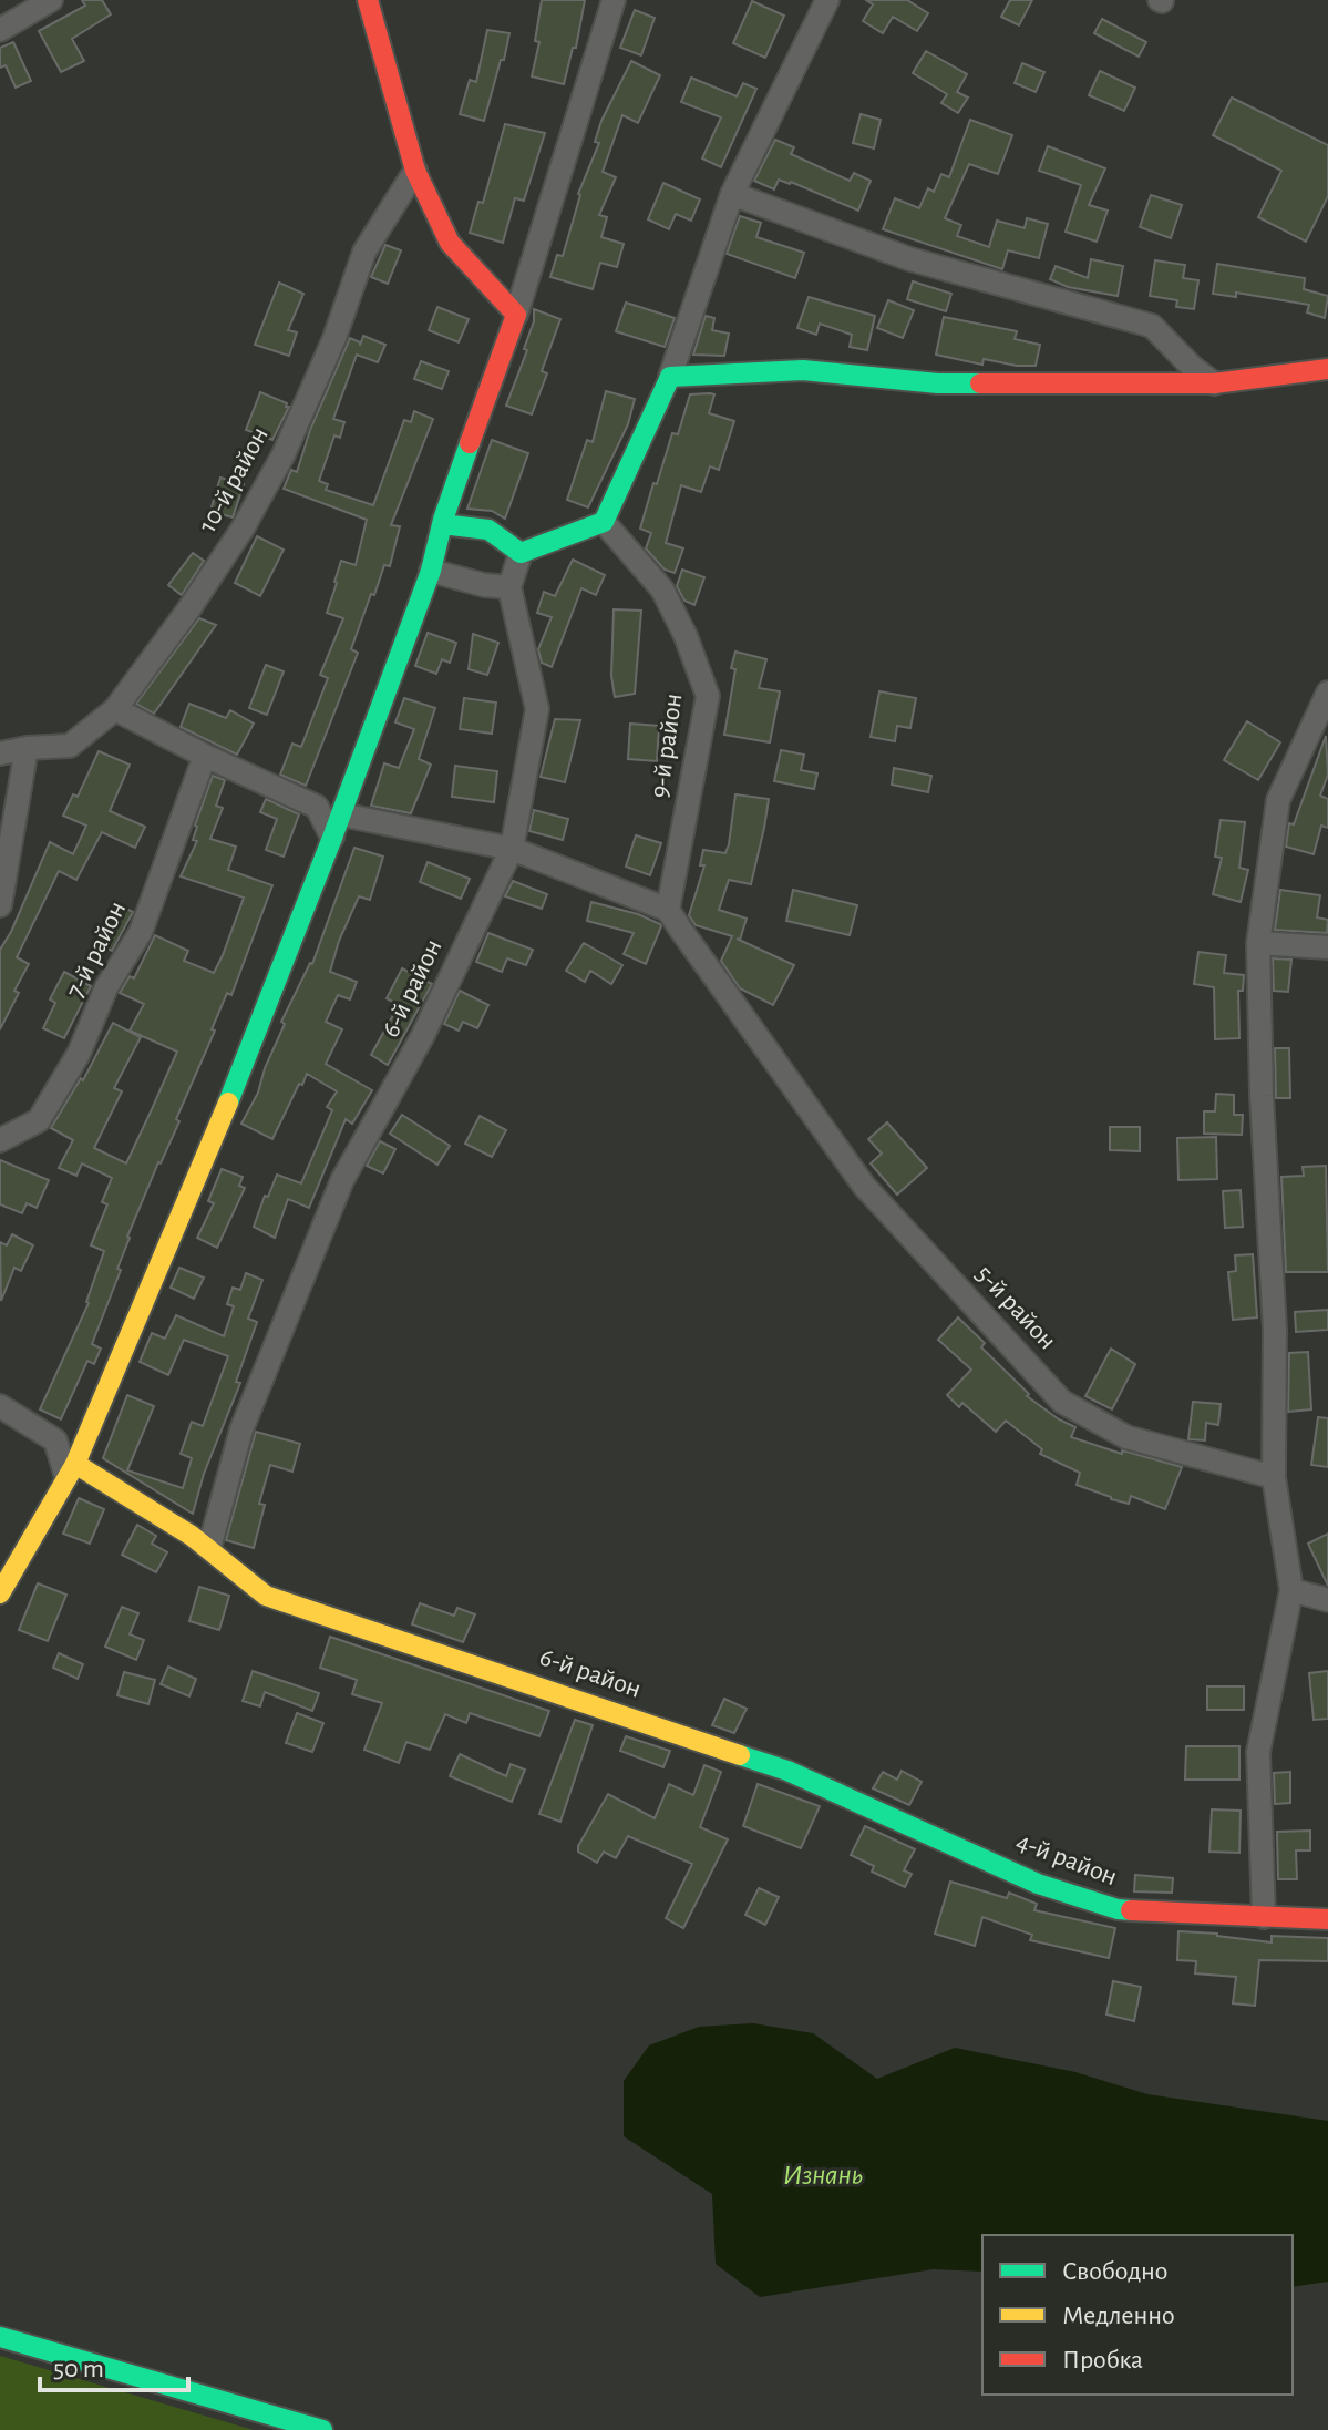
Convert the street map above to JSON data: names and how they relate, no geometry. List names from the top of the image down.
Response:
{
  "streets": {
    "street": [
      "10-й район",
      "9-й район",
      "7-й район",
      "6-й район",
      "5-й район",
      "4-й район"
    ]
  },
  "crossings": [
    ["9-й район", "5-й район"],
    ["6-й район", "4-й район"]
  ],
  "water": ["Изнань"],
  "legend": ["Свободно", "Медленно", "Пробка"],
  "scale_bar": "50 m"
}
